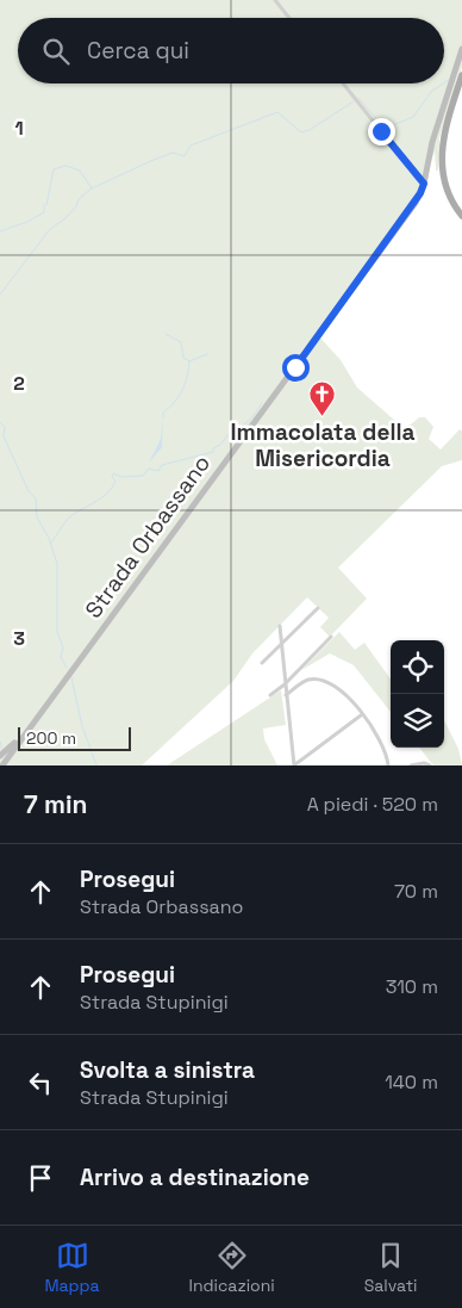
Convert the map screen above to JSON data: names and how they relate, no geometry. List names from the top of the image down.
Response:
{
  "streets": {
    "main road": ["Strada Orbassano"]
  },
  "places": {
    "church": ["Immacolata della Misericordia"]
  },
  "scale_bar": "200 m",
  "page": {
    "search": "Cerca qui",
    "scale": "200 m",
    "heading": ["7 min", "A piedi · 520 m"],
    "list": [
      ["Prosegui", "Strada Orbassano", "70 m"],
      ["Prosegui", "Strada Stupinigi", "310 m"],
      ["Svolta a sinistra", "Strada Stupinigi", "140 m"],
      "Arrivo a destinazione"
    ],
    "nav": ["Mappa", "Indicazioni", "Salvati"]
  },
  "grid": {
    "rows": ["1", "2", "3"]
  }
}
